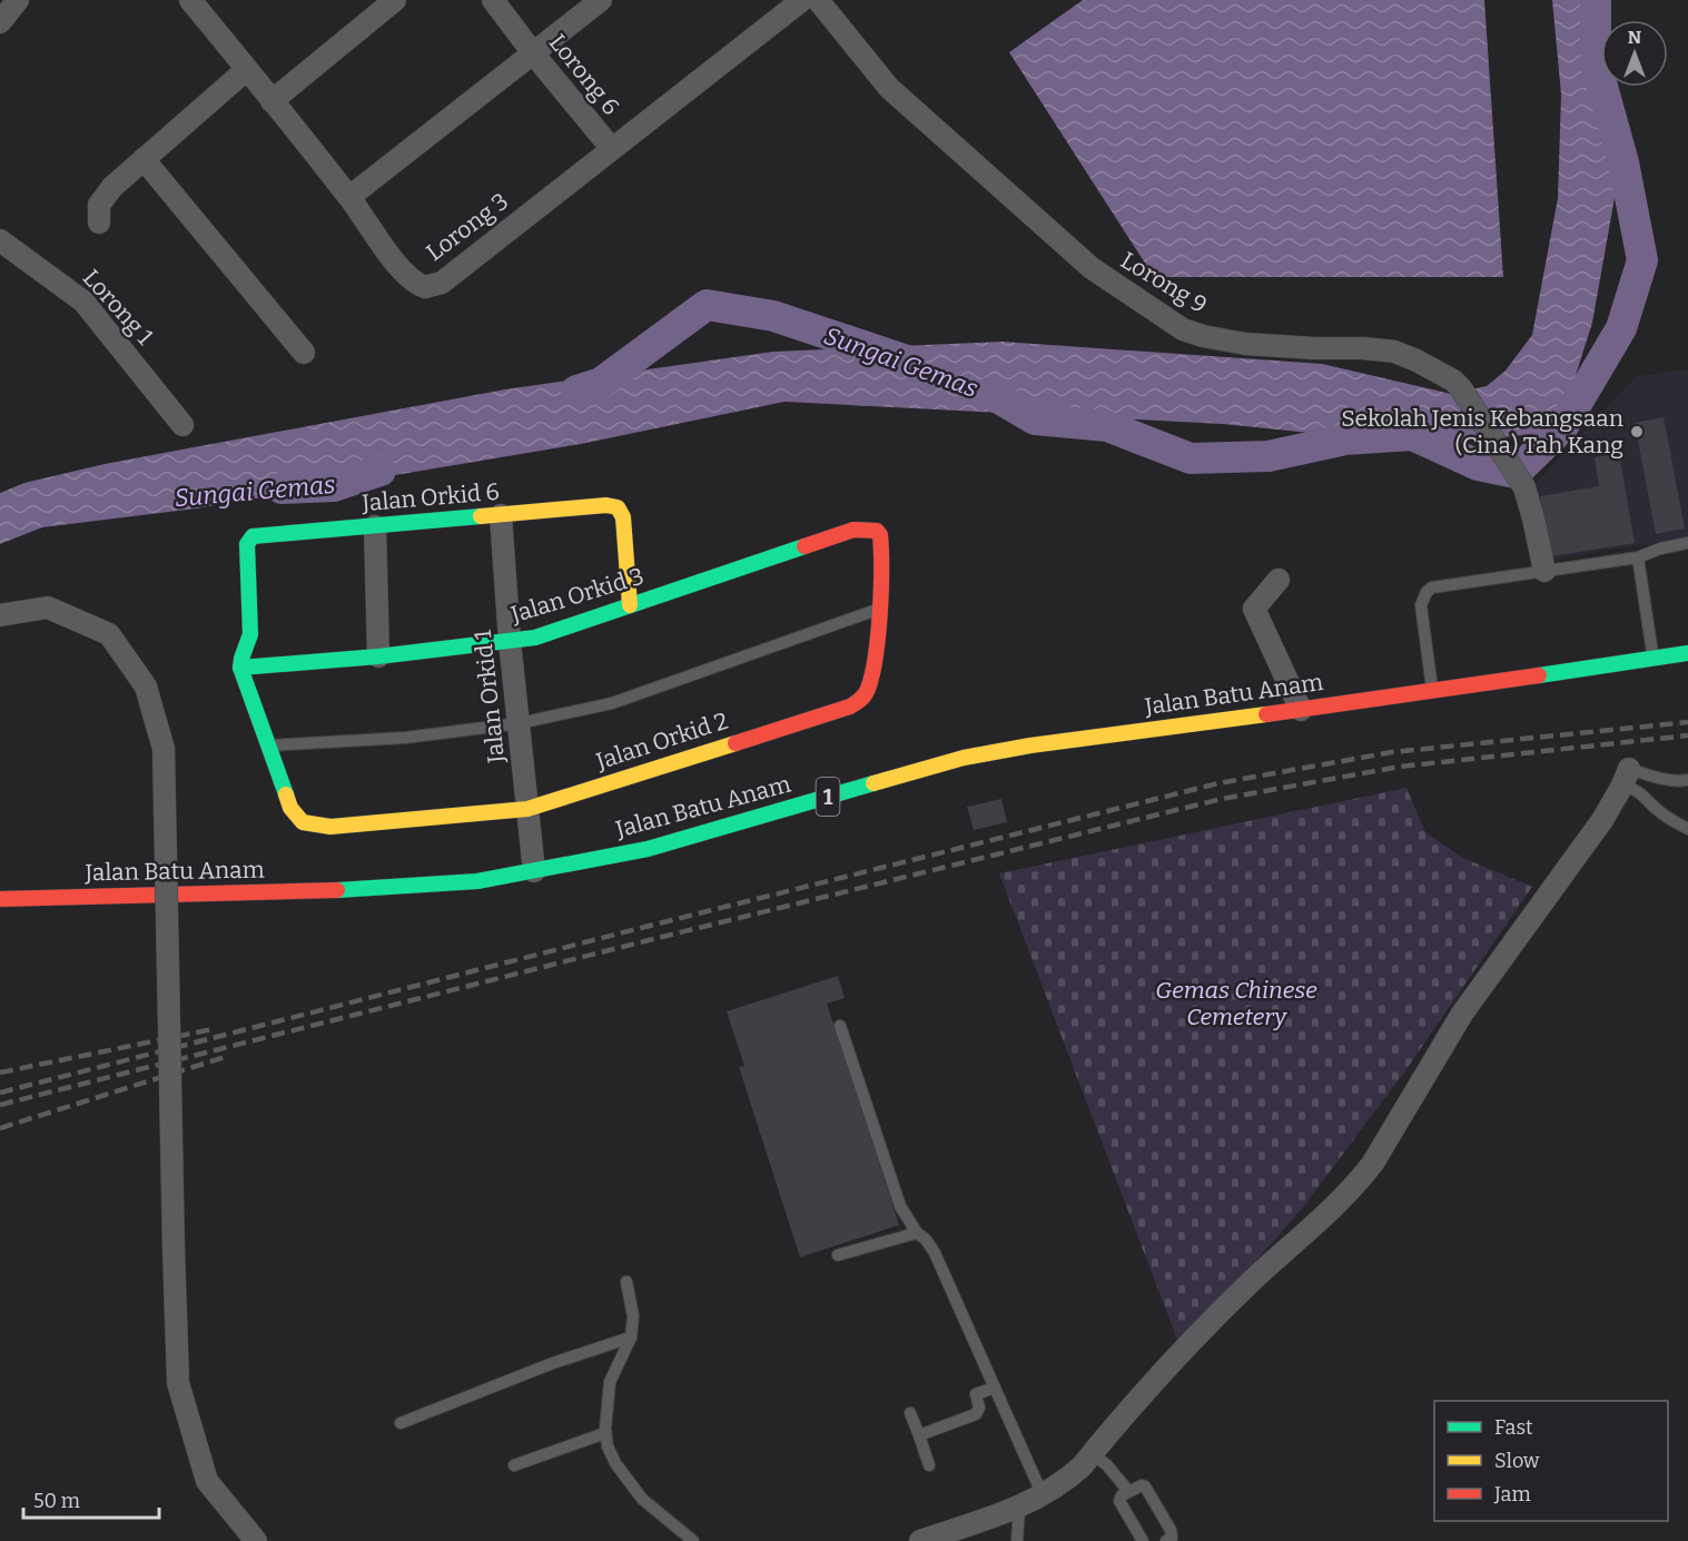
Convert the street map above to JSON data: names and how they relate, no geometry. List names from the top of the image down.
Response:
{
  "streets": {
    "main road": [
      "Jalan Orkid 6",
      "Jalan Orkid 3",
      "Jalan Batu Anam",
      "Jalan Orkid 2",
      "1"
    ],
    "street": [
      "Lorong 6",
      "Lorong 3",
      "Lorong 9",
      "Lorong 1",
      "Jalan Orkid 1"
    ]
  },
  "crossings": [
    ["Lorong 6", "Lorong 3"],
    ["Jalan Orkid 6", "Jalan Orkid 3"],
    ["Jalan Orkid 6", "Jalan Orkid 1"],
    ["Jalan Orkid 3", "Jalan Orkid 1"],
    ["Jalan Orkid 3", "Jalan Orkid 2"],
    ["Jalan Batu Anam", "Jalan Orkid 1"],
    ["Jalan Orkid 1", "Jalan Orkid 2"]
  ],
  "water": ["Sungai Gemas"],
  "parks": ["Gemas Chinese Cemetery"],
  "places": ["Sekolah Jenis Kebangsaan (Cina) Tah Kang"],
  "legend": ["Fast", "Slow", "Jam"],
  "scale_bar": "50 m",
  "north": "top"
}
